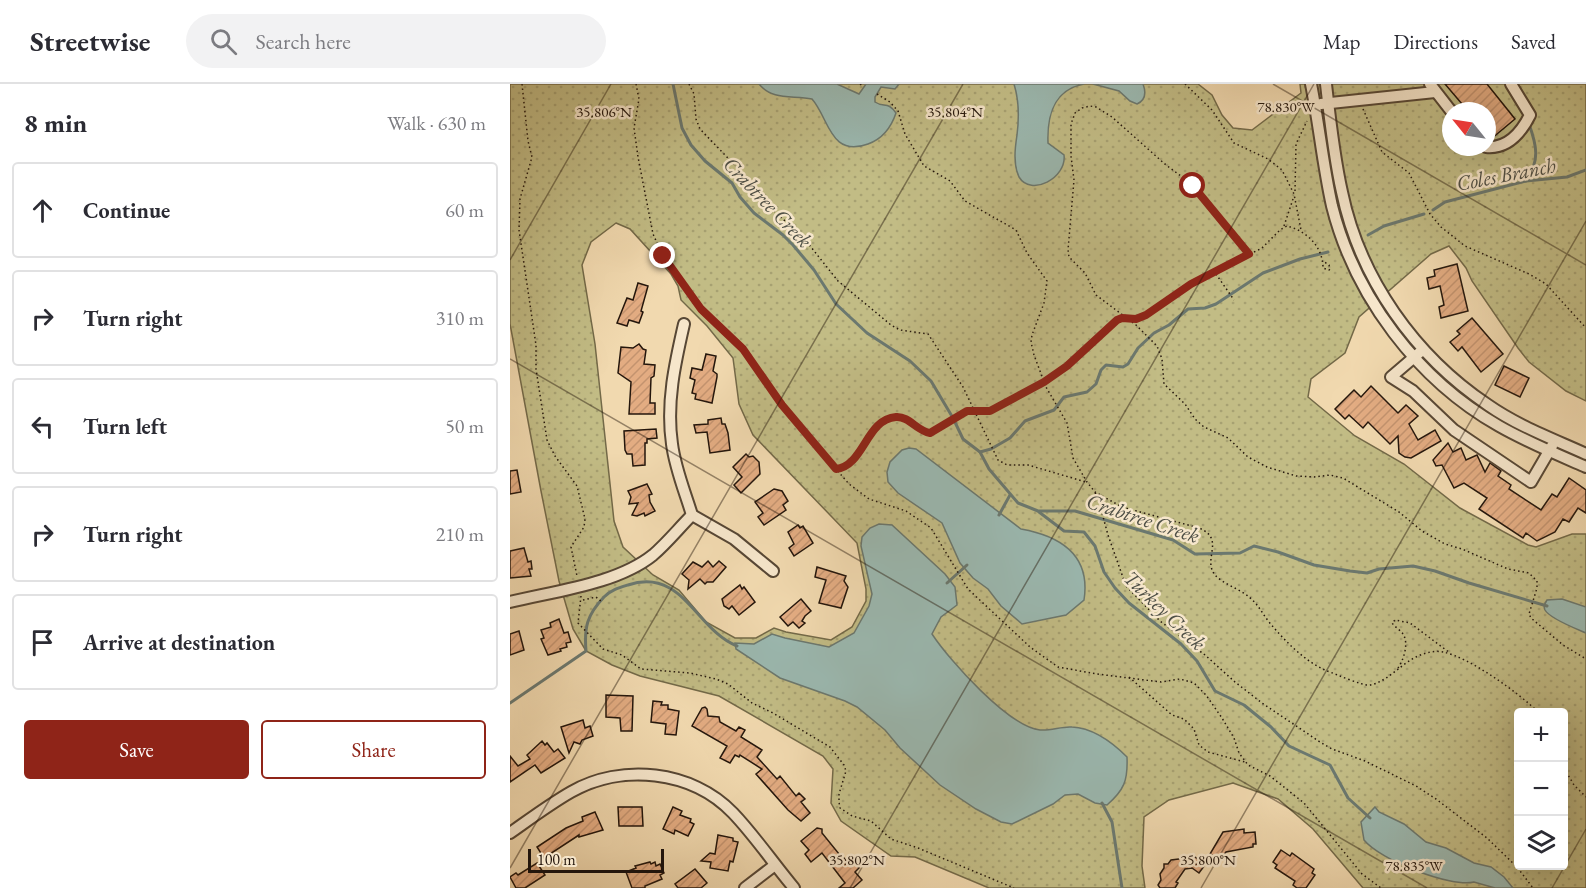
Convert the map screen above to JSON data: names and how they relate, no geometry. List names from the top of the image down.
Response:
{
  "water": ["Coles Branch", "Crabtree Creek", "Turkey Creek"],
  "scale_bar": "100 m",
  "north": "top left",
  "page": {
    "header": "Streetwise",
    "search": "Search here",
    "nav": ["Map", "Directions", "Saved"],
    "heading": ["8 min", "Walk · 630 m"],
    "list": [
      ["Continue", "60 m"],
      ["Turn right", "310 m"],
      ["Turn left", "50 m"],
      ["Turn right", "210 m"],
      "Arrive at destination"
    ],
    "buttons": ["Save", "Share"],
    "map_buttons": ["+", "−"],
    "scale": "100 m"
  },
  "coordinates": [
    "78.830°W",
    "35.806°N",
    "35.804°N",
    "35.802°N",
    "35.800°N",
    "78.835°W"
  ]
}
